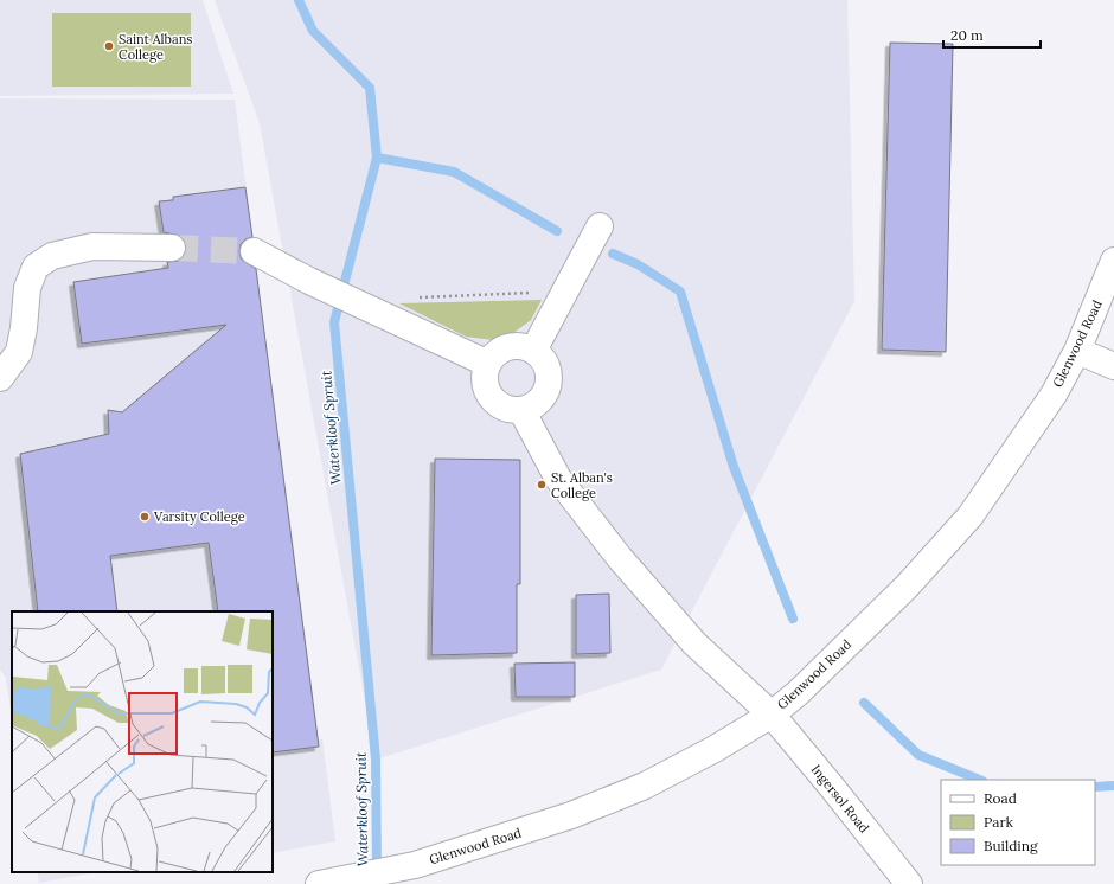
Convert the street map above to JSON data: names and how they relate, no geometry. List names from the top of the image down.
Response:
{
  "streets": {
    "street": ["Glenwood Road", "Ingersol Road"]
  },
  "crossings": [
    ["Glenwood Road", "Ingersol Road"]
  ],
  "water": ["Waterkloof Spruit"],
  "places": ["Saint Albans College", "St. Alban's College", "Varsity College"],
  "legend": ["Road", "Park", "Building"],
  "scale_bar": "20 m"
}
